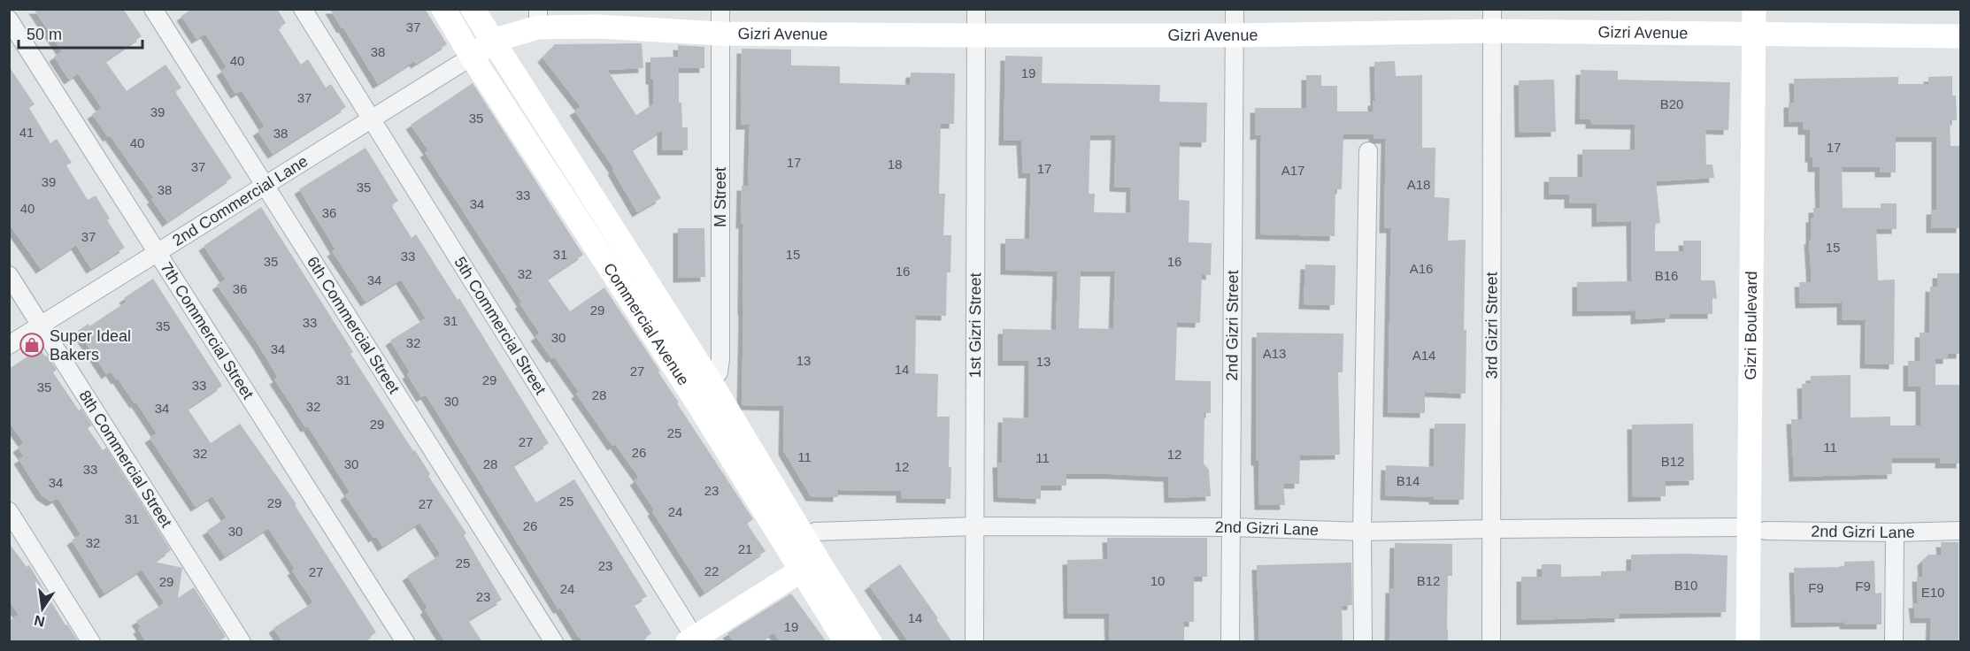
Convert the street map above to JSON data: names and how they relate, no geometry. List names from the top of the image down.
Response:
{
  "streets": {
    "main road": ["Gizri Avenue", "Commercial Avenue", "Gizri Boulevard"],
    "street": [
      "M Street",
      "2nd Commercial Lane",
      "6th Commercial Street",
      "5th Commercial Street",
      "1st Gizri Street",
      "2nd Gizri Street",
      "3rd Gizri Street",
      "7th Commercial Street",
      "8th Commercial Street",
      "2nd Gizri Lane"
    ]
  },
  "crossings": [
    ["Gizri Avenue", "M Street"],
    ["Gizri Avenue", "2nd Commercial Lane"],
    ["Gizri Avenue", "Commercial Avenue"],
    ["Gizri Avenue", "1st Gizri Street"],
    ["Gizri Avenue", "2nd Gizri Street"],
    ["Gizri Avenue", "3rd Gizri Street"],
    ["Gizri Avenue", "Gizri Boulevard"],
    ["M Street", "Commercial Avenue"],
    ["2nd Commercial Lane", "Commercial Avenue"],
    ["2nd Commercial Lane", "6th Commercial Street"],
    ["2nd Commercial Lane", "5th Commercial Street"],
    ["2nd Commercial Lane", "7th Commercial Street"],
    ["2nd Commercial Lane", "8th Commercial Street"],
    ["Commercial Avenue", "2nd Gizri Lane"],
    ["1st Gizri Street", "2nd Gizri Lane"],
    ["2nd Gizri Street", "2nd Gizri Lane"],
    ["3rd Gizri Street", "2nd Gizri Lane"],
    ["Gizri Boulevard", "2nd Gizri Lane"]
  ],
  "places": {
    "shop": ["Super Ideal Bakers"]
  },
  "house_numbers": [
    "37",
    "38",
    "40",
    "19",
    "37",
    "B20",
    "39",
    "35",
    "41",
    "38",
    "40",
    "17",
    "17",
    "18",
    "37",
    "17",
    "A17",
    "39",
    "A18",
    "35",
    "38",
    "33",
    "34",
    "40",
    "36",
    "37",
    "15",
    "31",
    "15",
    "33",
    "35",
    "16",
    "A16",
    "16",
    "32",
    "B16",
    "34",
    "36",
    "29",
    "31",
    "33",
    "35",
    "30",
    "32",
    "34",
    "A13",
    "A14",
    "13",
    "13",
    "14",
    "27",
    "31",
    "29",
    "33",
    "35",
    "28",
    "30",
    "32",
    "34",
    "29",
    "25",
    "27",
    "11",
    "26",
    "32",
    "12",
    "11",
    "11",
    "B12",
    "30",
    "28",
    "12",
    "33",
    "B14",
    "34",
    "23",
    "25",
    "29",
    "27",
    "24",
    "31",
    "26",
    "30",
    "32",
    "21",
    "25",
    "23",
    "22",
    "27",
    "10",
    "B12",
    "29",
    "B10",
    "F9",
    "F9",
    "24",
    "E10",
    "23",
    "14",
    "19"
  ],
  "scale_bar": "50 m",
  "north": "bottom"
}
